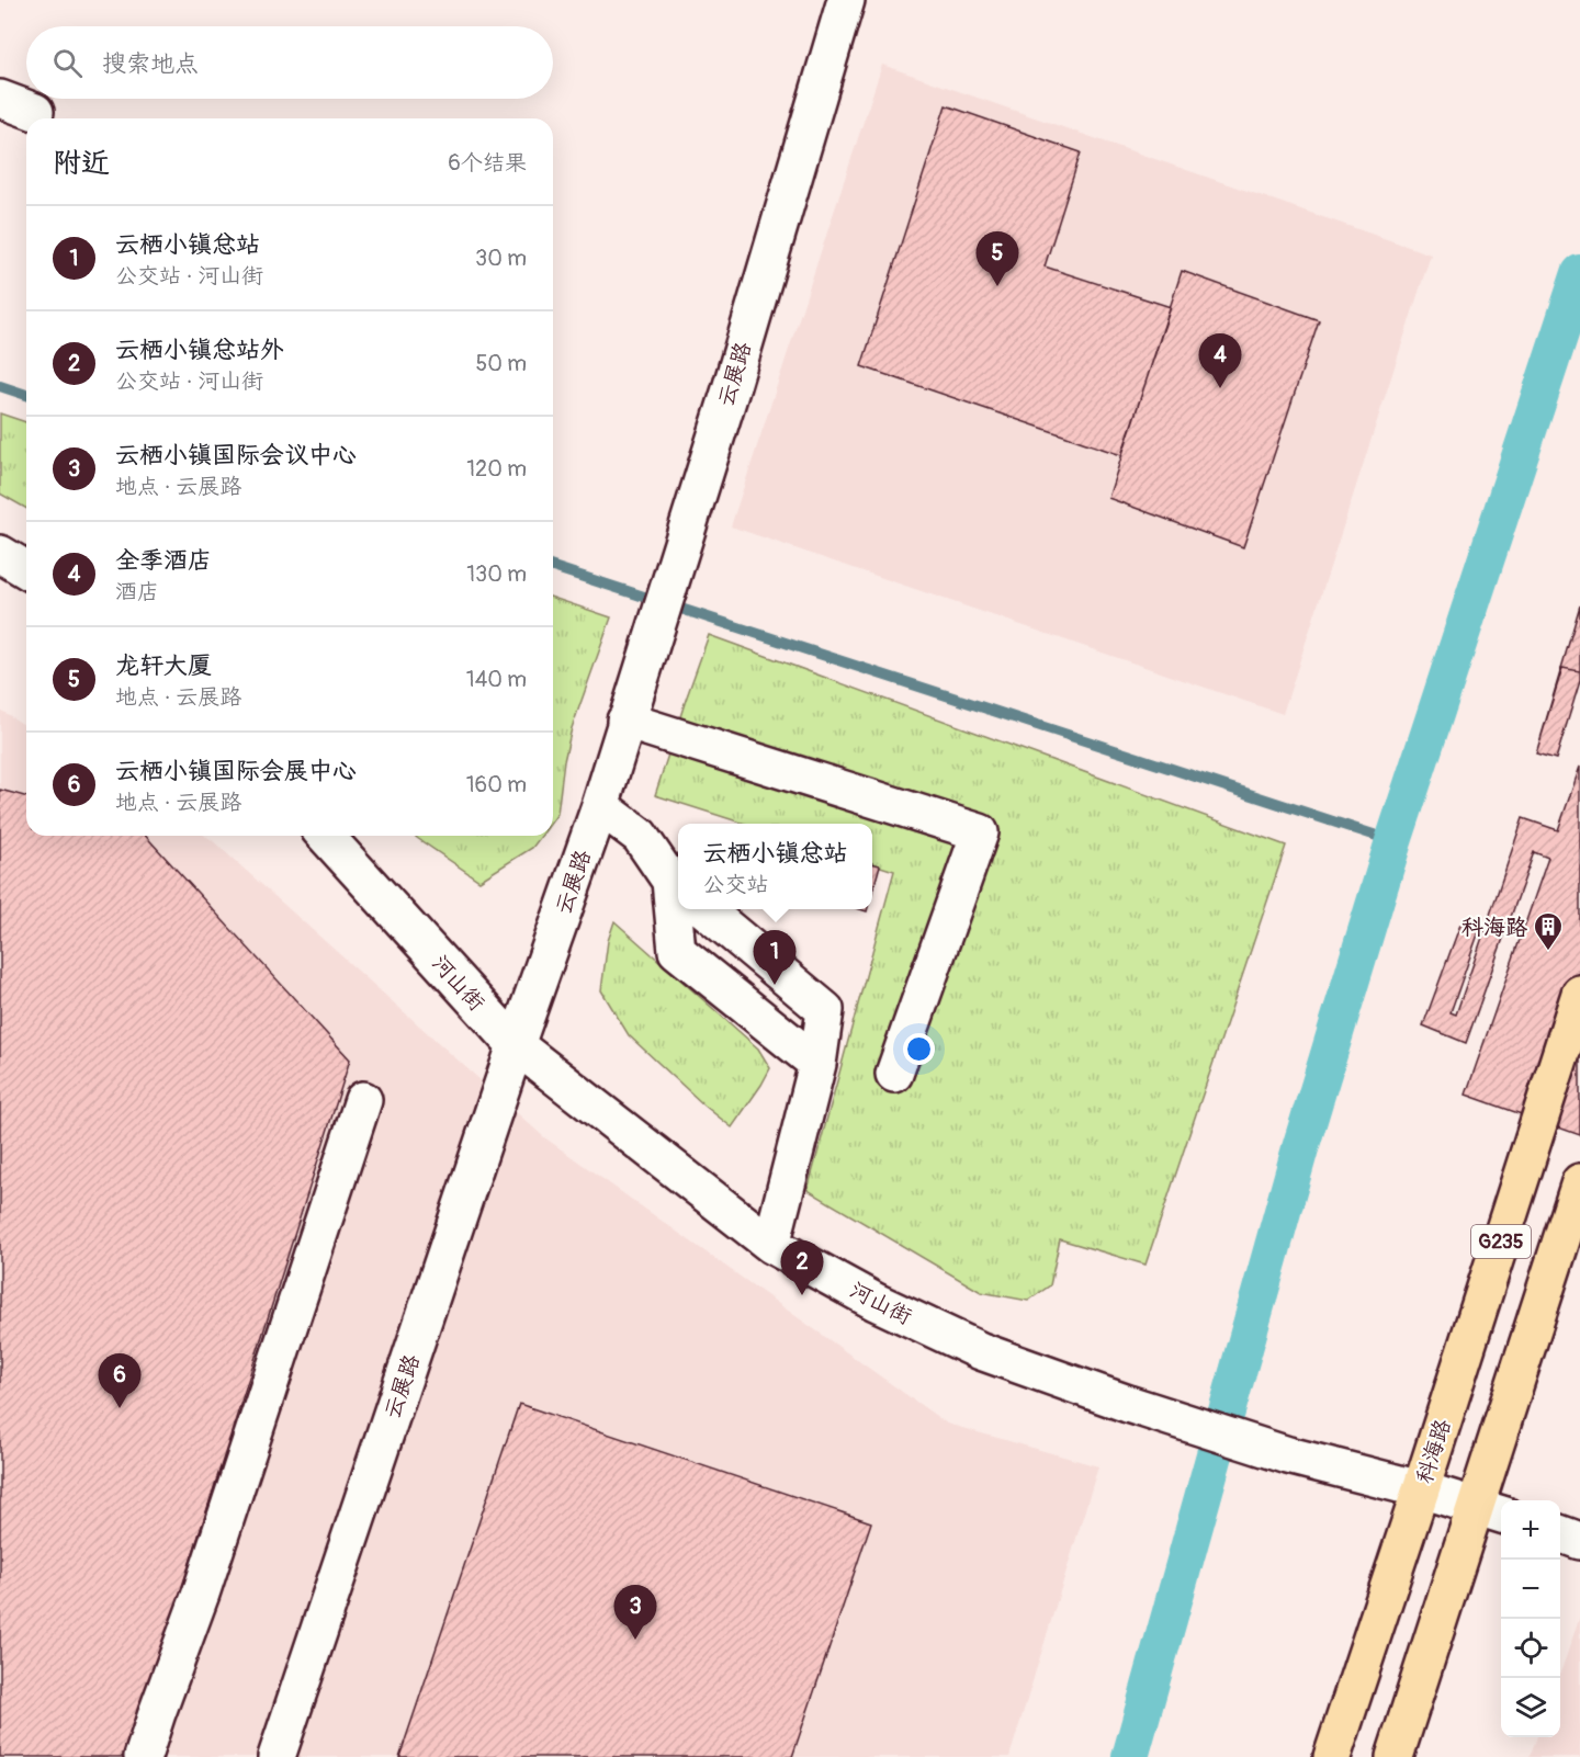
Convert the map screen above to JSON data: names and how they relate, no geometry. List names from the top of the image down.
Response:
{
  "streets": {
    "highway": ["G235", "科海路"],
    "street": ["云展路", "河山街"]
  },
  "crossings": [
    ["云展路", "河山街"],
    ["河山街", "G235"],
    ["河山街", "科海路"]
  ],
  "places": {
    "building": ["科海路"]
  },
  "page": {
    "search": "搜索地点",
    "heading": ["附近", "6个结果"],
    "list": [
      {
        "mark": "1",
        "name": "云栖小镇总站",
        "note": "公交站 · 河山街",
        "value": "30 m"
      },
      {
        "mark": "2",
        "name": "云栖小镇总站外",
        "note": "公交站 · 河山街",
        "value": "50 m"
      },
      {
        "mark": "3",
        "name": "云栖小镇国际会议中心",
        "note": "地点 · 云展路",
        "value": "120 m"
      },
      {
        "mark": "4",
        "name": "全季酒店",
        "note": "酒店",
        "value": "130 m"
      },
      {
        "mark": "5",
        "name": "龙轩大厦",
        "note": "地点 · 云展路",
        "value": "140 m"
      },
      {
        "mark": "6",
        "name": "云栖小镇国际会展中心",
        "note": "地点 · 云展路",
        "value": "160 m"
      }
    ],
    "pins": [
      "5",
      "4",
      "1",
      "2",
      "6",
      "3"
    ],
    "popup": ["云栖小镇总站", "公交站"],
    "map_buttons": ["+", "−"]
  }
}
